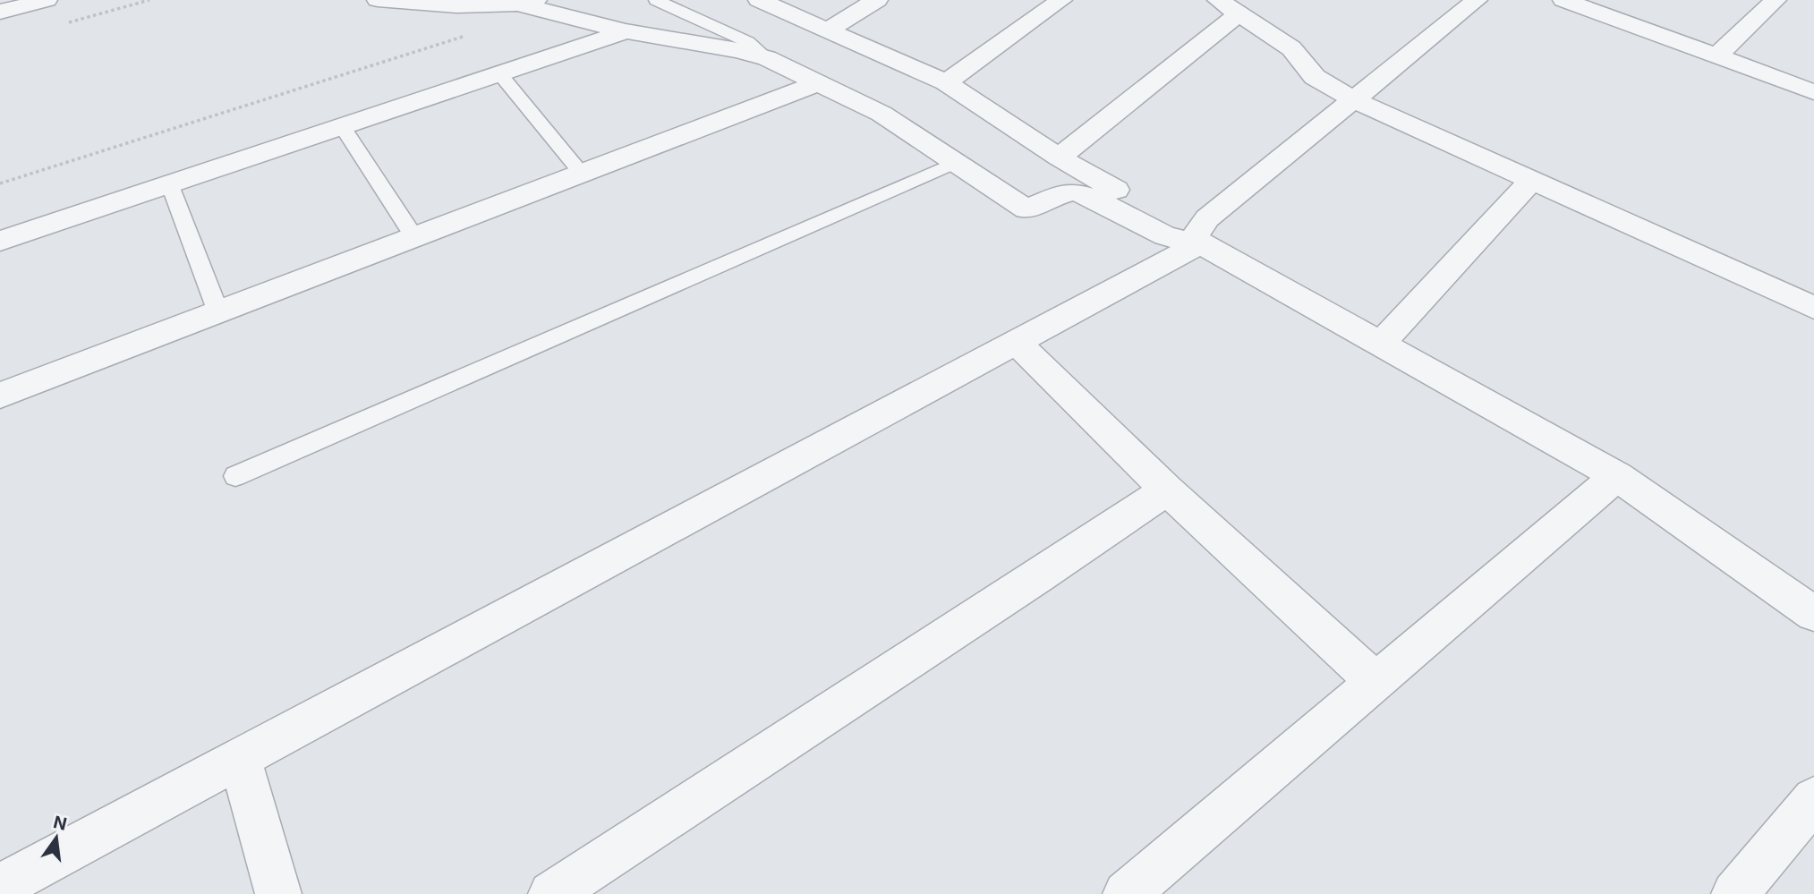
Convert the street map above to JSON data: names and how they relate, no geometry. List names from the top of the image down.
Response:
{
  "north": "top"
}
